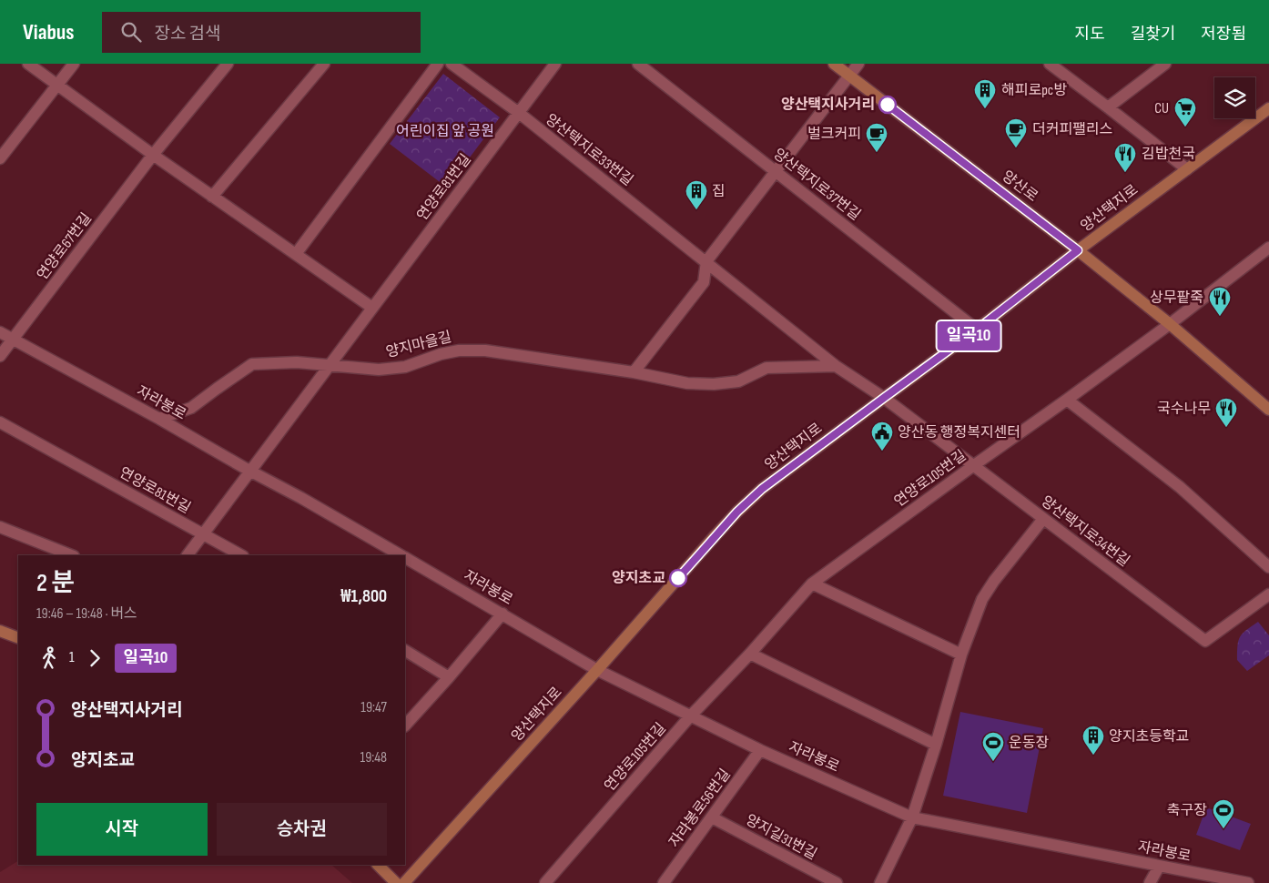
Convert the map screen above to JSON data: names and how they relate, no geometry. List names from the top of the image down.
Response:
{
  "streets": {
    "street": [
      "양산택지로33번길",
      "양산택지로37번길",
      "양산로",
      "연양로81번길",
      "양산택지로",
      "연양로67번길",
      "양지마을길",
      "자라봉로",
      "연양로105번길",
      "양산택지로34번길",
      "자라봉로56번길",
      "양지길31번길"
    ]
  },
  "crossings": [
    ["양산택지로33번길", "연양로81번길"],
    ["양산택지로33번길", "양산택지로"],
    ["양산택지로33번길", "양지마을길"],
    ["양산택지로33번길", "양산택지로34번길"],
    ["양산택지로37번길", "양산택지로"],
    ["양산로", "양산택지로"],
    ["양산로", "연양로105번길"],
    ["연양로81번길", "양지마을길"],
    ["연양로81번길", "자라봉로"],
    ["양산택지로", "자라봉로"],
    ["양산택지로", "양산택지로34번길"],
    ["연양로67번길", "자라봉로"],
    ["양지마을길", "자라봉로"],
    ["자라봉로", "연양로105번길"],
    ["자라봉로", "자라봉로56번길"],
    ["연양로105번길", "양산택지로34번길"],
    ["자라봉로56번길", "양지길31번길"]
  ],
  "parks": ["어린이집 앞 공원"],
  "places": {
    "other": ["양산택지사거리", "양지초교"],
    "building": ["해피로pc방", "집", "양지초등학교"],
    "supermarket": ["CU"],
    "cafe": ["더커피팰리스", "벌크커피"],
    "restaurant": ["김밥천국", "상무팥죽", "국수나무"],
    "public building": ["양산동 행정복지센터"],
    "sports": ["운동장", "축구장"]
  },
  "lines": ["bus line 일곡10"],
  "page": {
    "header": "Viabus",
    "search": "장소 검색",
    "nav": ["지도", "길찾기", "저장됨"],
    "on_map": "일곡10",
    "heading": ["2 분", "19:46 – 19:48 · 버스", "₩1,800"],
    "legs": ["1", "일곡10"],
    "list": [
      {
        "name": "양산택지사거리",
        "value": "19:47"
      },
      {
        "name": "양지초교",
        "value": "19:48"
      }
    ],
    "buttons": ["시작", "승차권"]
  }
}
